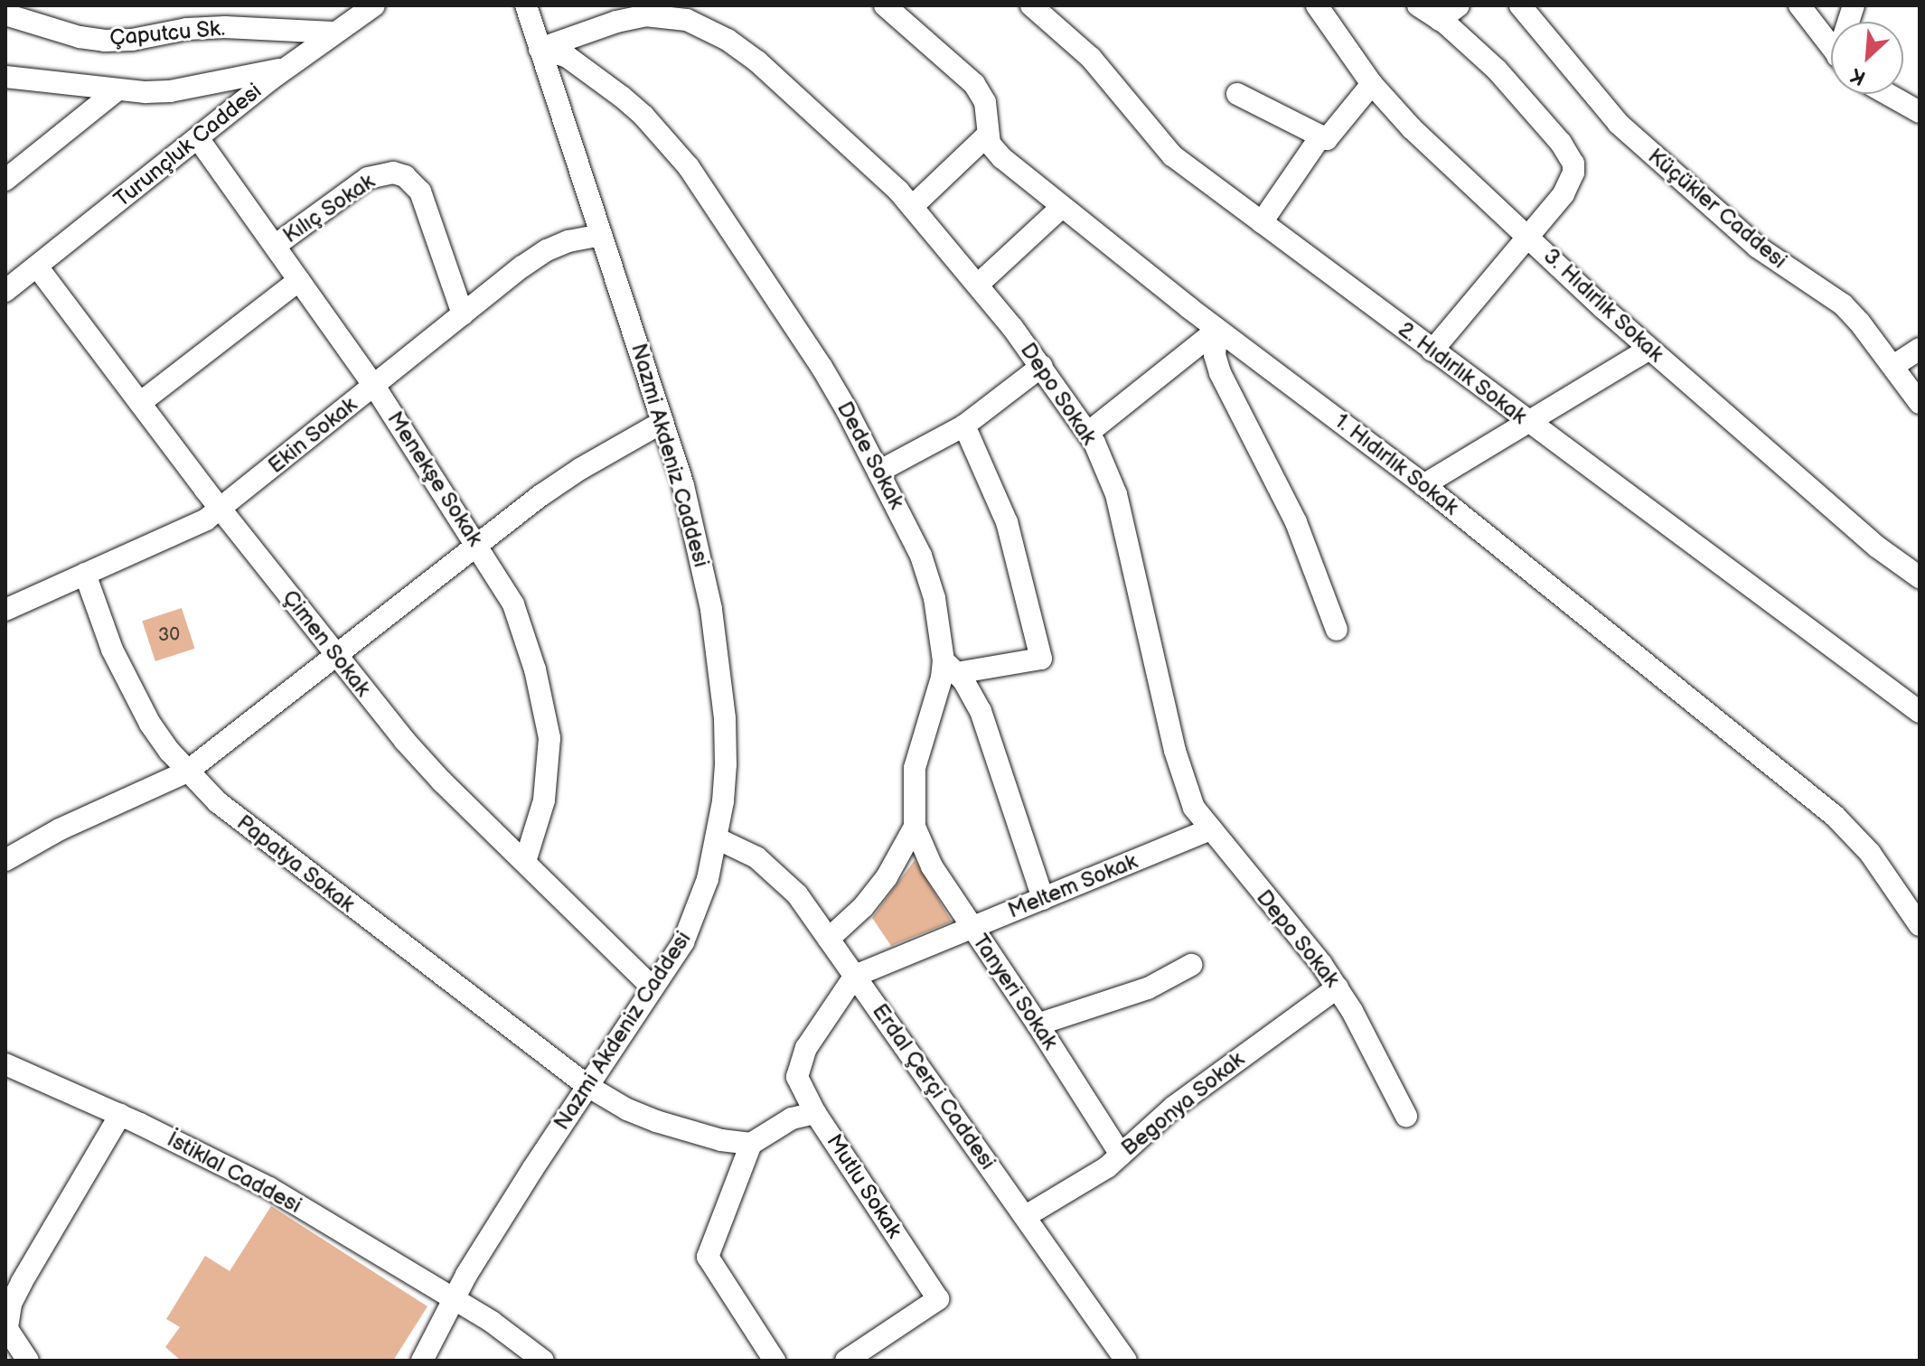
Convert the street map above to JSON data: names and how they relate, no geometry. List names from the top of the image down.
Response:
{
  "streets": {
    "street": [
      "Çaputcu Sk.",
      "Turunçluk Caddesi",
      "Kılıç Sokak",
      "Küçükler Caddesi",
      "3. Hıdırlık Sokak",
      "2. Hıdırlık Sokak",
      "Depo Sokak",
      "Ekin Sokak",
      "Nazmi Akdeniz Caddesi",
      "Dede Sokak",
      "1. Hıdırlık Sokak",
      "Menekşe Sokak",
      "Çimen Sokak",
      "Papatya Sokak",
      "Meltem Sokak",
      "Tanyeri Sokak",
      "Erdal Çerçi Caddesi",
      "Begonya Sokak",
      "İstiklal Caddesi",
      "Mutlu Sokak"
    ]
  },
  "crossings": [
    ["Çaputcu Sk.", "Turunçluk Caddesi"],
    ["Turunçluk Caddesi", "Menekşe Sokak"],
    ["Turunçluk Caddesi", "Çimen Sokak"],
    ["Kılıç Sokak", "Ekin Sokak"],
    ["Kılıç Sokak", "Menekşe Sokak"],
    ["Depo Sokak", "Nazmi Akdeniz Caddesi"],
    ["Depo Sokak", "Dede Sokak"],
    ["Depo Sokak", "Meltem Sokak"],
    ["Depo Sokak", "Begonya Sokak"],
    ["Ekin Sokak", "Nazmi Akdeniz Caddesi"],
    ["Ekin Sokak", "Menekşe Sokak"],
    ["Ekin Sokak", "Çimen Sokak"],
    ["Ekin Sokak", "Papatya Sokak"],
    ["Nazmi Akdeniz Caddesi", "Dede Sokak"],
    ["Nazmi Akdeniz Caddesi", "Çimen Sokak"],
    ["Nazmi Akdeniz Caddesi", "Papatya Sokak"],
    ["Nazmi Akdeniz Caddesi", "Erdal Çerçi Caddesi"],
    ["Nazmi Akdeniz Caddesi", "İstiklal Caddesi"],
    ["Dede Sokak", "Tanyeri Sokak"],
    ["Dede Sokak", "Erdal Çerçi Caddesi"],
    ["Menekşe Sokak", "Çimen Sokak"],
    ["Meltem Sokak", "Tanyeri Sokak"],
    ["Meltem Sokak", "Erdal Çerçi Caddesi"],
    ["Meltem Sokak", "Mutlu Sokak"],
    ["Tanyeri Sokak", "Begonya Sokak"],
    ["Erdal Çerçi Caddesi", "Begonya Sokak"],
    ["Erdal Çerçi Caddesi", "Mutlu Sokak"]
  ],
  "house_numbers": ["30"],
  "north": "bottom left"
}
